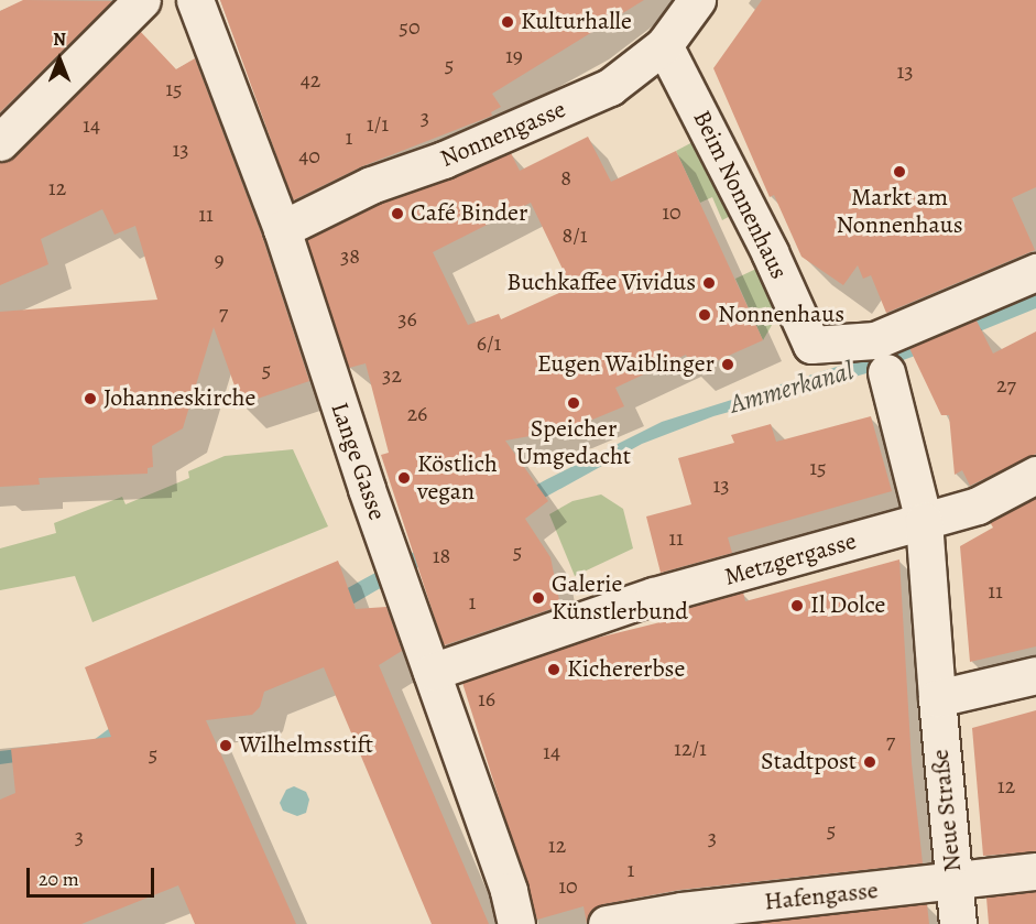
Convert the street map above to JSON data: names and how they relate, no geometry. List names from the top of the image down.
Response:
{
  "streets": {
    "street": [
      "Nonnengasse",
      "Beim Nonnenhaus",
      "Lange Gasse",
      "Metzgergasse",
      "Neue Straße",
      "Hafengasse"
    ]
  },
  "crossings": [
    ["Nonnengasse", "Beim Nonnenhaus"],
    ["Nonnengasse", "Lange Gasse"],
    ["Lange Gasse", "Metzgergasse"],
    ["Metzgergasse", "Neue Straße"],
    ["Neue Straße", "Hafengasse"]
  ],
  "water": ["Ammerkanal"],
  "places": [
    "Kulturhalle",
    "Markt am Nonnenhaus",
    "Café Binder",
    "Buchkaffee Vividus",
    "Nonnenhaus",
    "Eugen Waiblinger",
    "Johanneskirche",
    "Speicher Umgedacht",
    "Köstlich vegan",
    "Galerie Künstlerbund",
    "Il Dolce",
    "Kichererbse",
    "Wilhelmsstift",
    "Stadtpost"
  ],
  "house_numbers": [
    "50",
    "19",
    "5",
    "13",
    "42",
    "15",
    "3",
    "1/1",
    "14",
    "1",
    "13",
    "40",
    "8",
    "12",
    "10",
    "11",
    "8/1",
    "38",
    "9",
    "7",
    "36",
    "6/1",
    "5",
    "32",
    "27",
    "26",
    "15",
    "13",
    "11",
    "5",
    "18",
    "11",
    "1",
    "16",
    "7",
    "12/1",
    "14",
    "5",
    "12",
    "5",
    "3",
    "3",
    "12",
    "1",
    "10"
  ],
  "scale_bar": "20 m",
  "north": "top"
}
